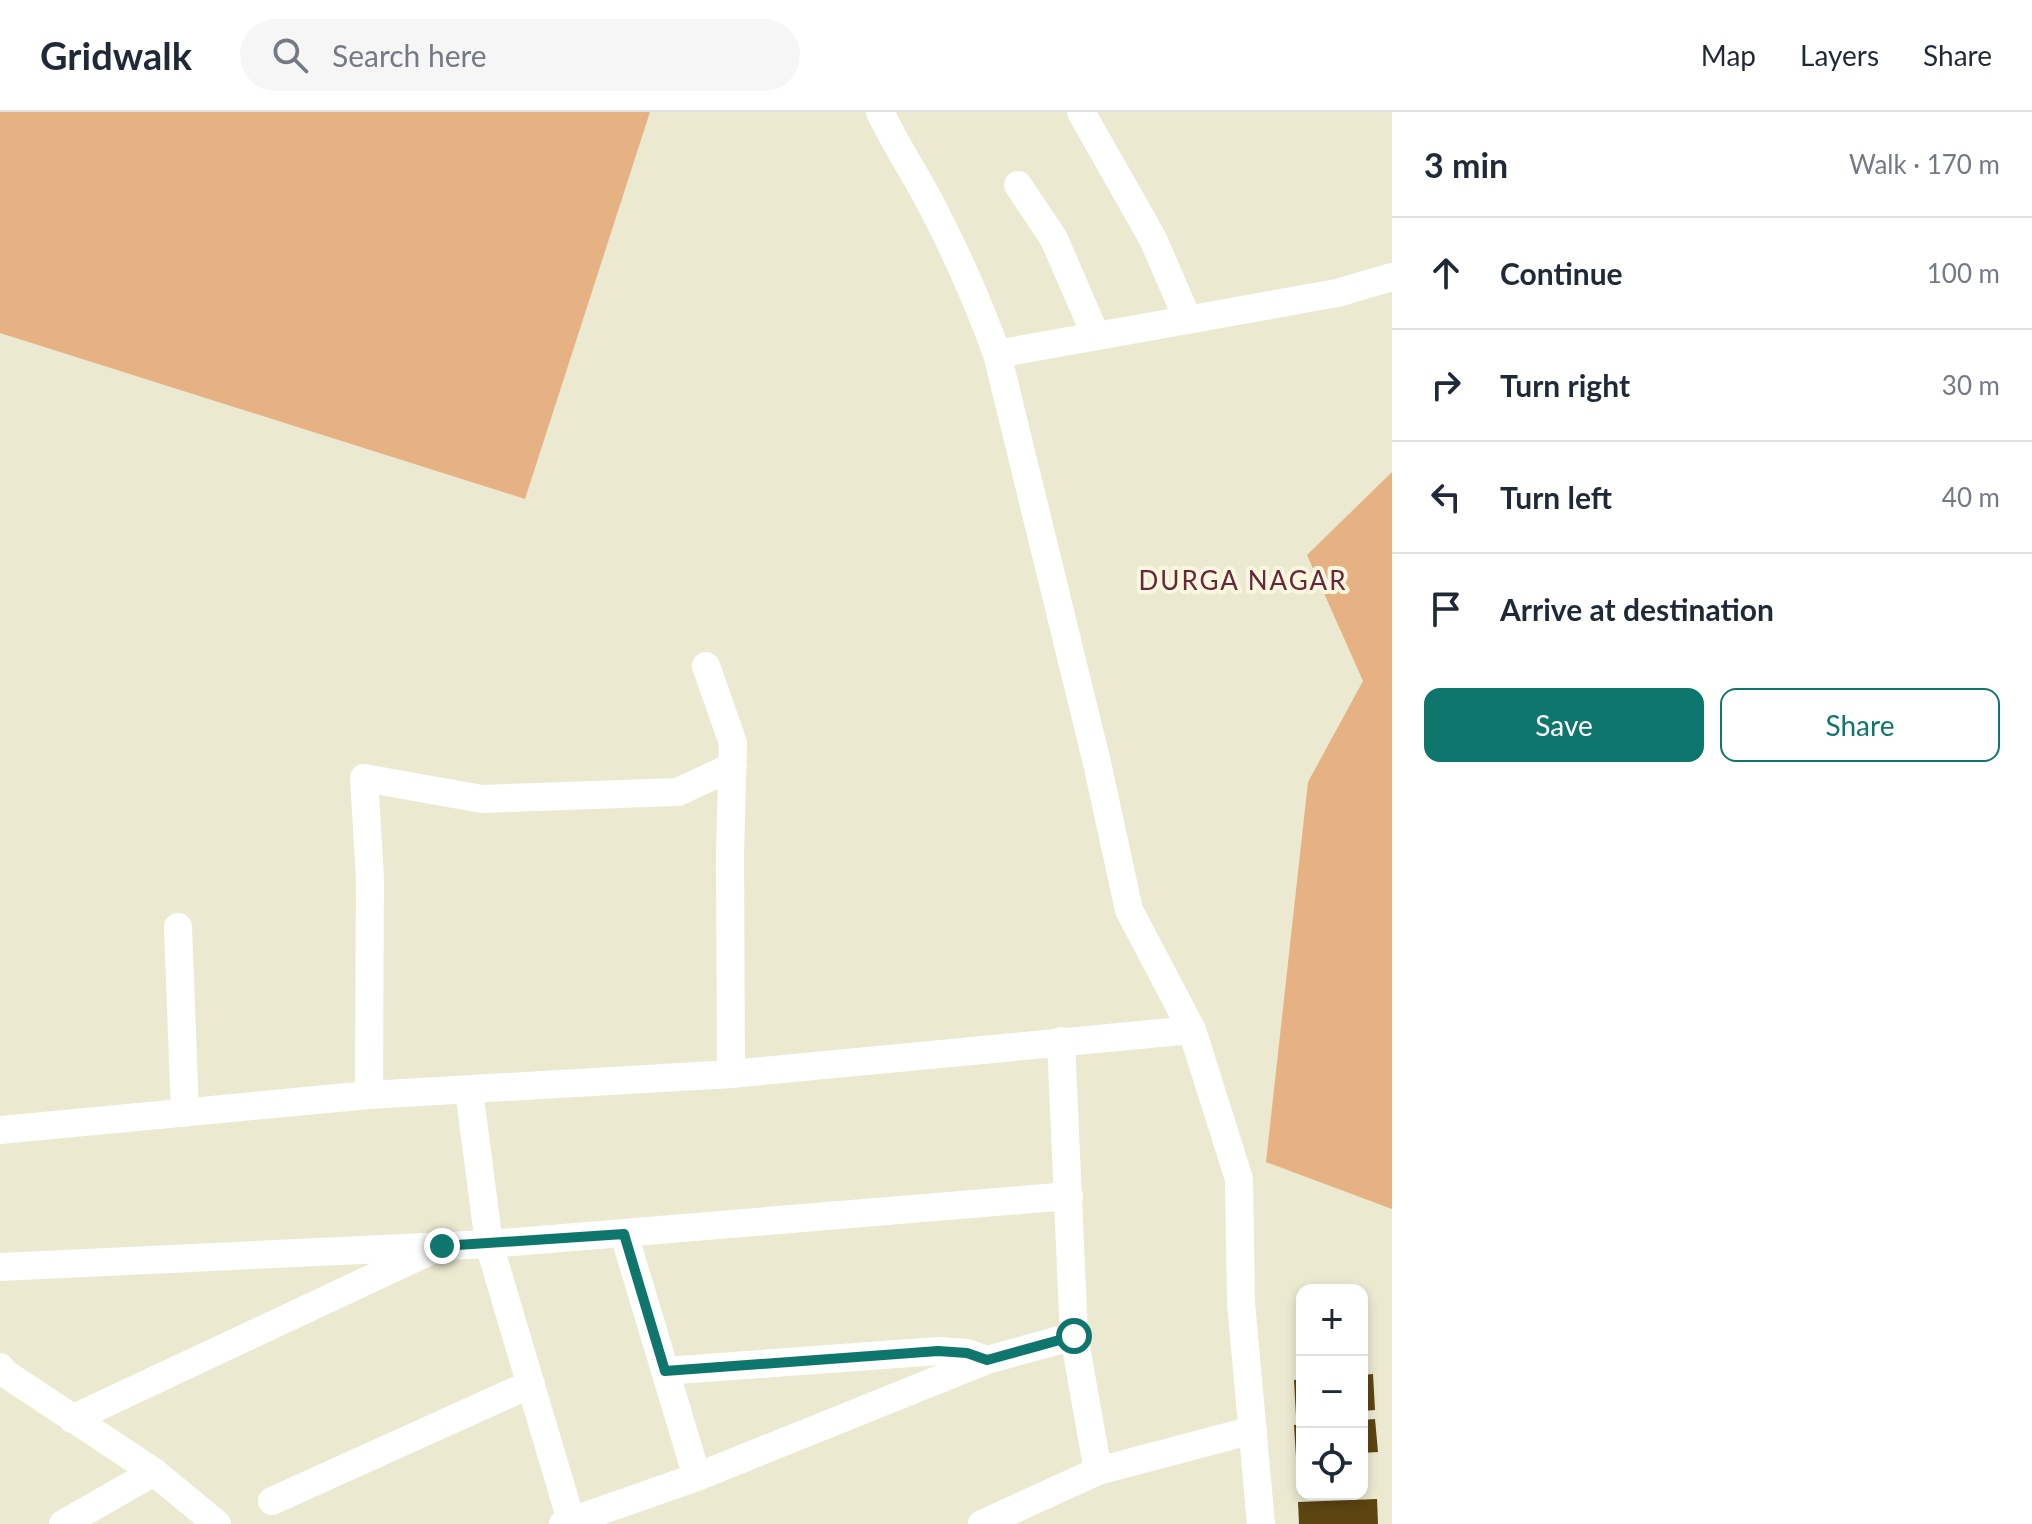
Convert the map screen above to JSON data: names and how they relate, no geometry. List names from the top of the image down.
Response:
{
  "districts": ["DURGA NAGAR"],
  "page": {
    "header": "Gridwalk",
    "search": "Search here",
    "nav": ["Map", "Layers", "Share"],
    "heading": ["3 min", "Walk · 170 m"],
    "list": [
      ["Continue", "100 m"],
      ["Turn right", "30 m"],
      ["Turn left", "40 m"],
      "Arrive at destination"
    ],
    "buttons": ["Save", "Share"],
    "map_buttons": ["+", "−"]
  }
}
